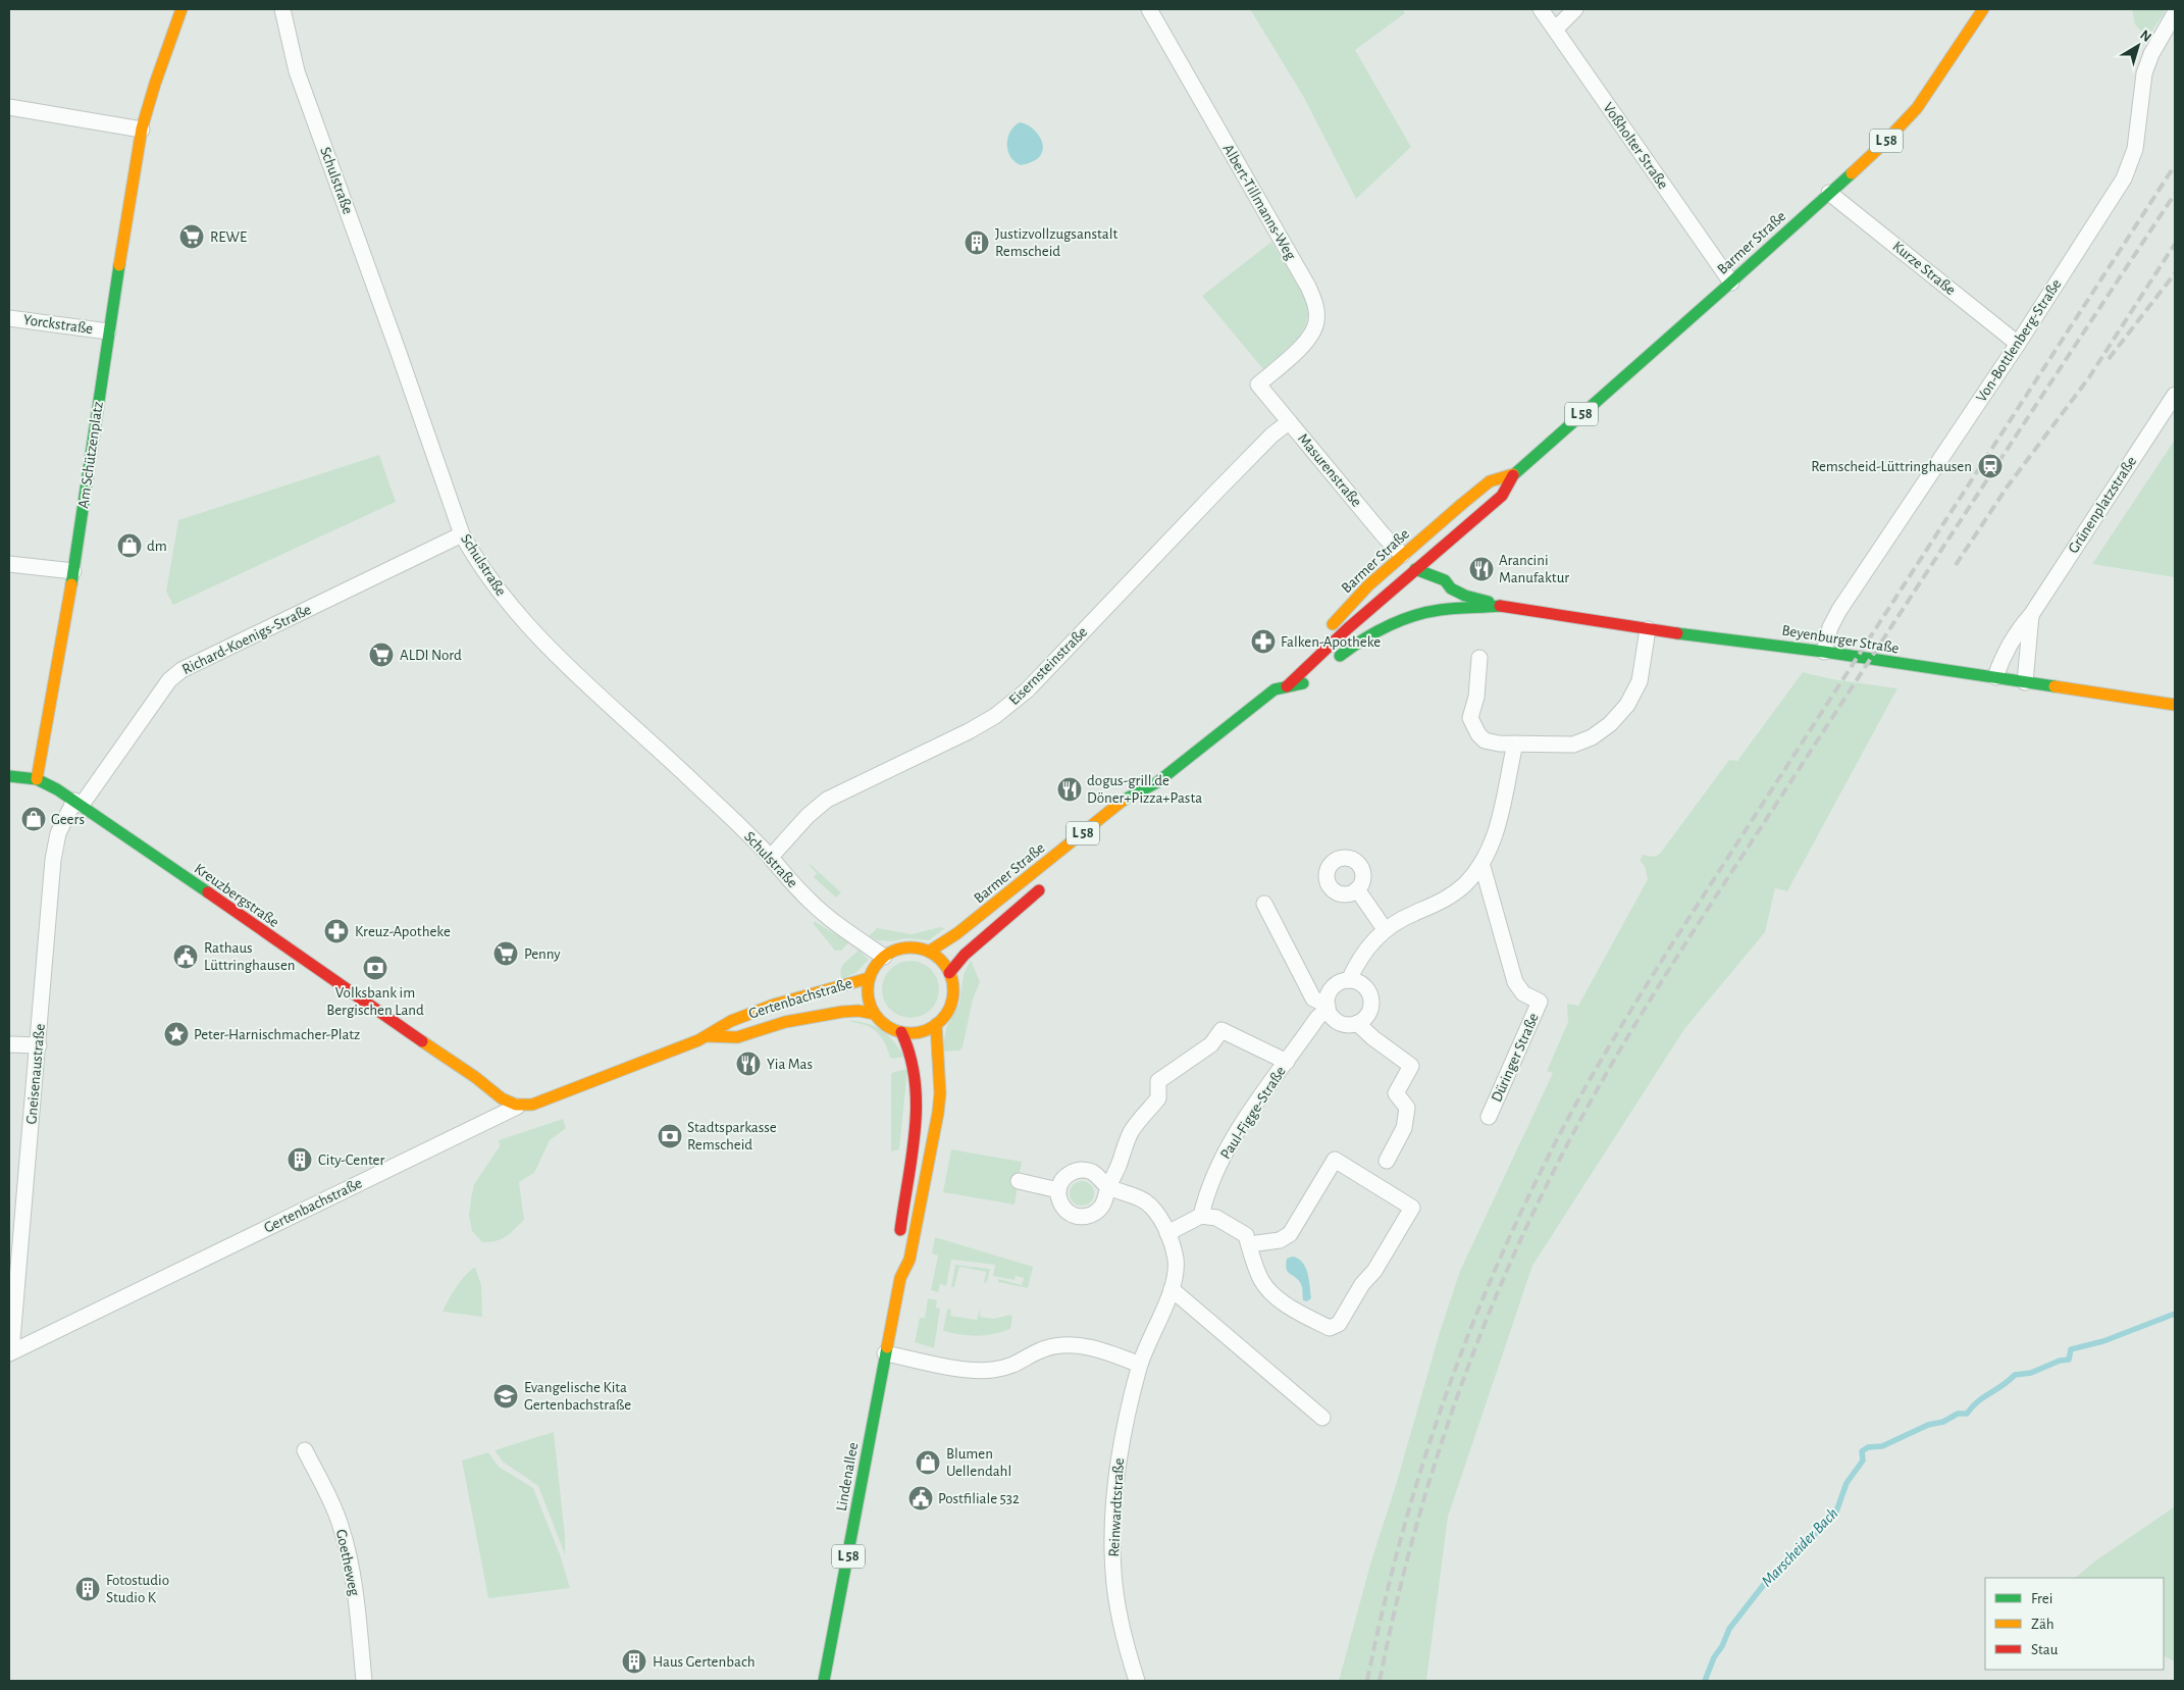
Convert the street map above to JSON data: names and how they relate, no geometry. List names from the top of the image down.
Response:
{
  "streets": {
    "main road": [
      "L 58",
      "Barmer Straße",
      "Am Schützenplatz",
      "Beyenburger Straße",
      "Kreuzbergstraße",
      "Gertenbachstraße",
      "Lindenallee"
    ],
    "street": [
      "Voßholter Straße",
      "Schulstraße",
      "Albert-Tillmanns-Weg",
      "Kurze Straße",
      "Yorckstraße",
      "Von-Bottlenberg-Straße",
      "Masurenstraße",
      "Grünenplatzstraße",
      "Richard-Koenigs-Straße",
      "Eisernsteinstraße",
      "Düringer Straße",
      "Gneisenaustraße",
      "Paul-Figge-Straße",
      "Reinwardtstraße",
      "Goetheweg"
    ]
  },
  "crossings": [
    ["Voßholter Straße", "Barmer Straße"],
    ["Schulstraße", "Barmer Straße"],
    ["Schulstraße", "Richard-Koenigs-Straße"],
    ["Schulstraße", "Eisernsteinstraße"],
    ["Schulstraße", "Gertenbachstraße"],
    ["Schulstraße", "Lindenallee"],
    ["Albert-Tillmanns-Weg", "Masurenstraße"],
    ["Barmer Straße", "Kurze Straße"],
    ["Barmer Straße", "Masurenstraße"],
    ["Barmer Straße", "Gertenbachstraße"],
    ["Barmer Straße", "Lindenallee"],
    ["Kurze Straße", "Von-Bottlenberg-Straße"],
    ["Yorckstraße", "Am Schützenplatz"],
    ["Von-Bottlenberg-Straße", "Beyenburger Straße"],
    ["Am Schützenplatz", "Kreuzbergstraße"],
    ["Masurenstraße", "Eisernsteinstraße"],
    ["Grünenplatzstraße", "Beyenburger Straße"],
    ["Richard-Koenigs-Straße", "Kreuzbergstraße"],
    ["Richard-Koenigs-Straße", "Gneisenaustraße"],
    ["Kreuzbergstraße", "Gertenbachstraße"],
    ["Kreuzbergstraße", "Gneisenaustraße"],
    ["Gertenbachstraße", "Gneisenaustraße"],
    ["Gertenbachstraße", "Lindenallee"],
    ["Paul-Figge-Straße", "Reinwardtstraße"]
  ],
  "water": ["Marscheider Bach"],
  "places": {
    "supermarket": ["REWE", "ALDI Nord", "Penny"],
    "building": [
      "Justizvollzugsanstalt Remscheid",
      "City-Center",
      "Fotostudio Studio K",
      "Haus Gertenbach"
    ],
    "station": ["Remscheid-Lüttringhausen"],
    "shop": ["dm", "Geers", "Blumen Uellendahl"],
    "restaurant": ["Arancini Manufaktur", "dogus-grill.de Döner+Pizza+Pasta", "Yia Mas"],
    "pharmacy": ["Falken-Apotheke", "Kreuz-Apotheke"],
    "public building": ["Rathaus Lüttringhausen", "Postfiliale 532"],
    "bank": ["Volksbank im Bergischen Land", "Stadtsparkasse Remscheid"],
    "place": ["Peter-Harnischmacher-Platz"],
    "school or university": ["Evangelische Kita Gertenbachstraße"]
  },
  "legend": ["Frei", "Zäh", "Stau"],
  "north": "top right"
}
